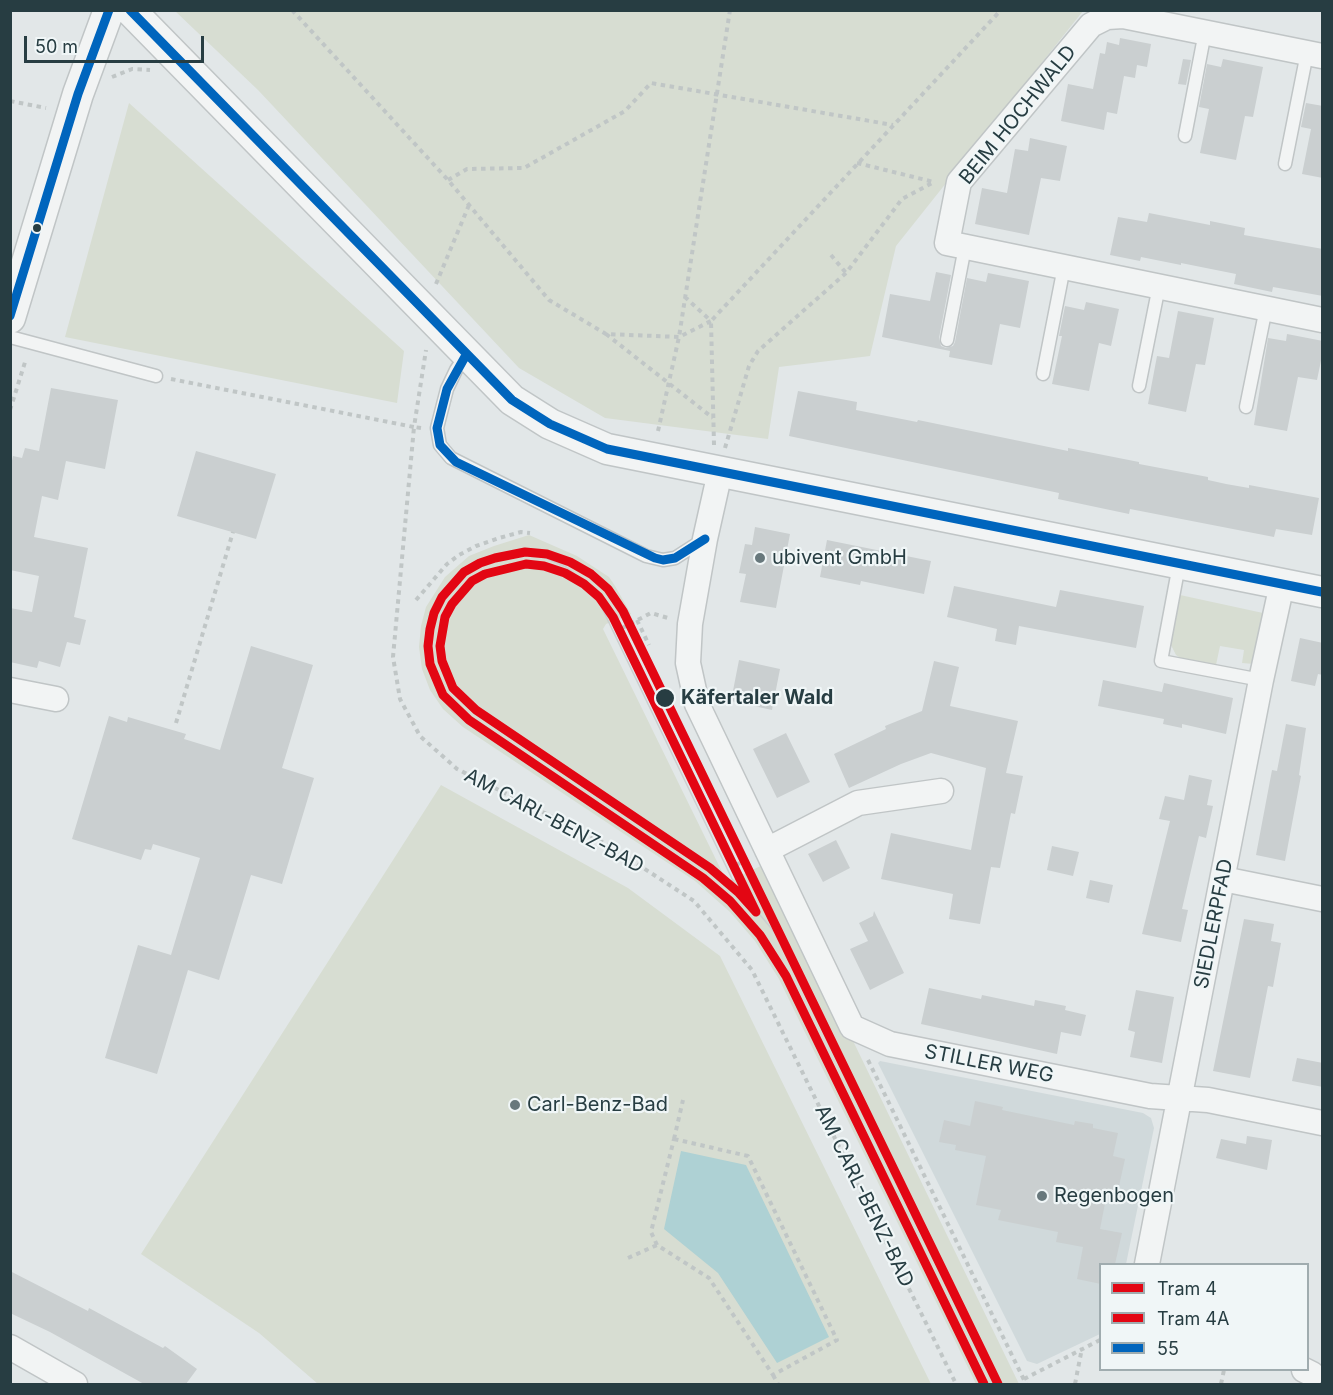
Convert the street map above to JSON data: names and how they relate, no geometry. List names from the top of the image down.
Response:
{
  "streets": {
    "street": ["BEIM HOCHWALD", "SIEDLERPFAD", "STILLER WEG"],
    "path": ["AM CARL-BENZ-BAD"]
  },
  "crossings": [
    ["SIEDLERPFAD", "STILLER WEG"]
  ],
  "places": [
    "ubivent GmbH",
    "Käfertaler Wald",
    "Carl-Benz-Bad",
    "Regenbogen"
  ],
  "lines": ["transit line 55", "tram line 4", "tram line 4A"],
  "legend": ["Tram 4", "Tram 4A", "55"],
  "scale_bar": "50 m"
}
